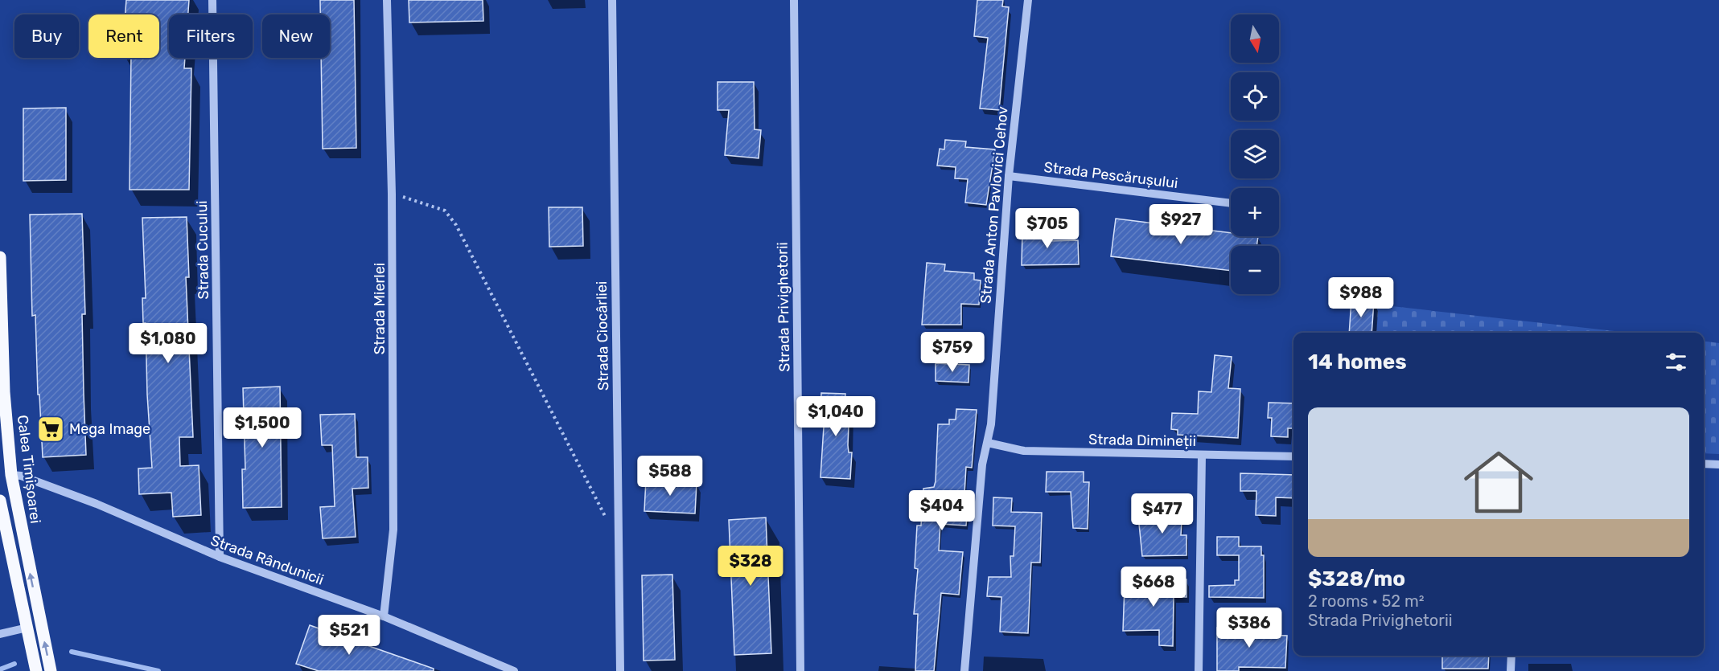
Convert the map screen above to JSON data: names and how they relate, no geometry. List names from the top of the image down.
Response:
{
  "streets": {
    "main road": ["Calea Timișoarei"],
    "street": [
      "Strada Pescărușului",
      "Strada Anton Pavlovici Cehov",
      "Strada Cucului",
      "Strada Privighetorii",
      "Strada Mierlei",
      "Strada Ciocârliei",
      "Strada Dimineții",
      "Strada Rândunicii"
    ]
  },
  "crossings": [
    ["Strada Pescărușului", "Strada Anton Pavlovici Cehov"],
    ["Strada Anton Pavlovici Cehov", "Strada Dimineții"],
    ["Strada Cucului", "Strada Rândunicii"],
    ["Strada Mierlei", "Strada Rândunicii"],
    ["Calea Timișoarei", "Strada Rândunicii"]
  ],
  "places": {
    "supermarket": ["Mega Image"]
  },
  "north": "bottom",
  "page": {
    "map_buttons": ["+", "−"],
    "chip": [
      "Buy",
      "Rent",
      "Filters",
      "New"
    ],
    "price": [
      "$927",
      "$705",
      "$988",
      "$1,080",
      "$759",
      "$1,040",
      "$1,500",
      "$588",
      "$404",
      "$477",
      "$328",
      "$668",
      "$386",
      "$521"
    ],
    "heading": "14 homes",
    "list": [
      {
        "name": "$328/mo",
        "note": "2 rooms · 52 m² · Strada Privighetorii"
      }
    ]
  }
}
